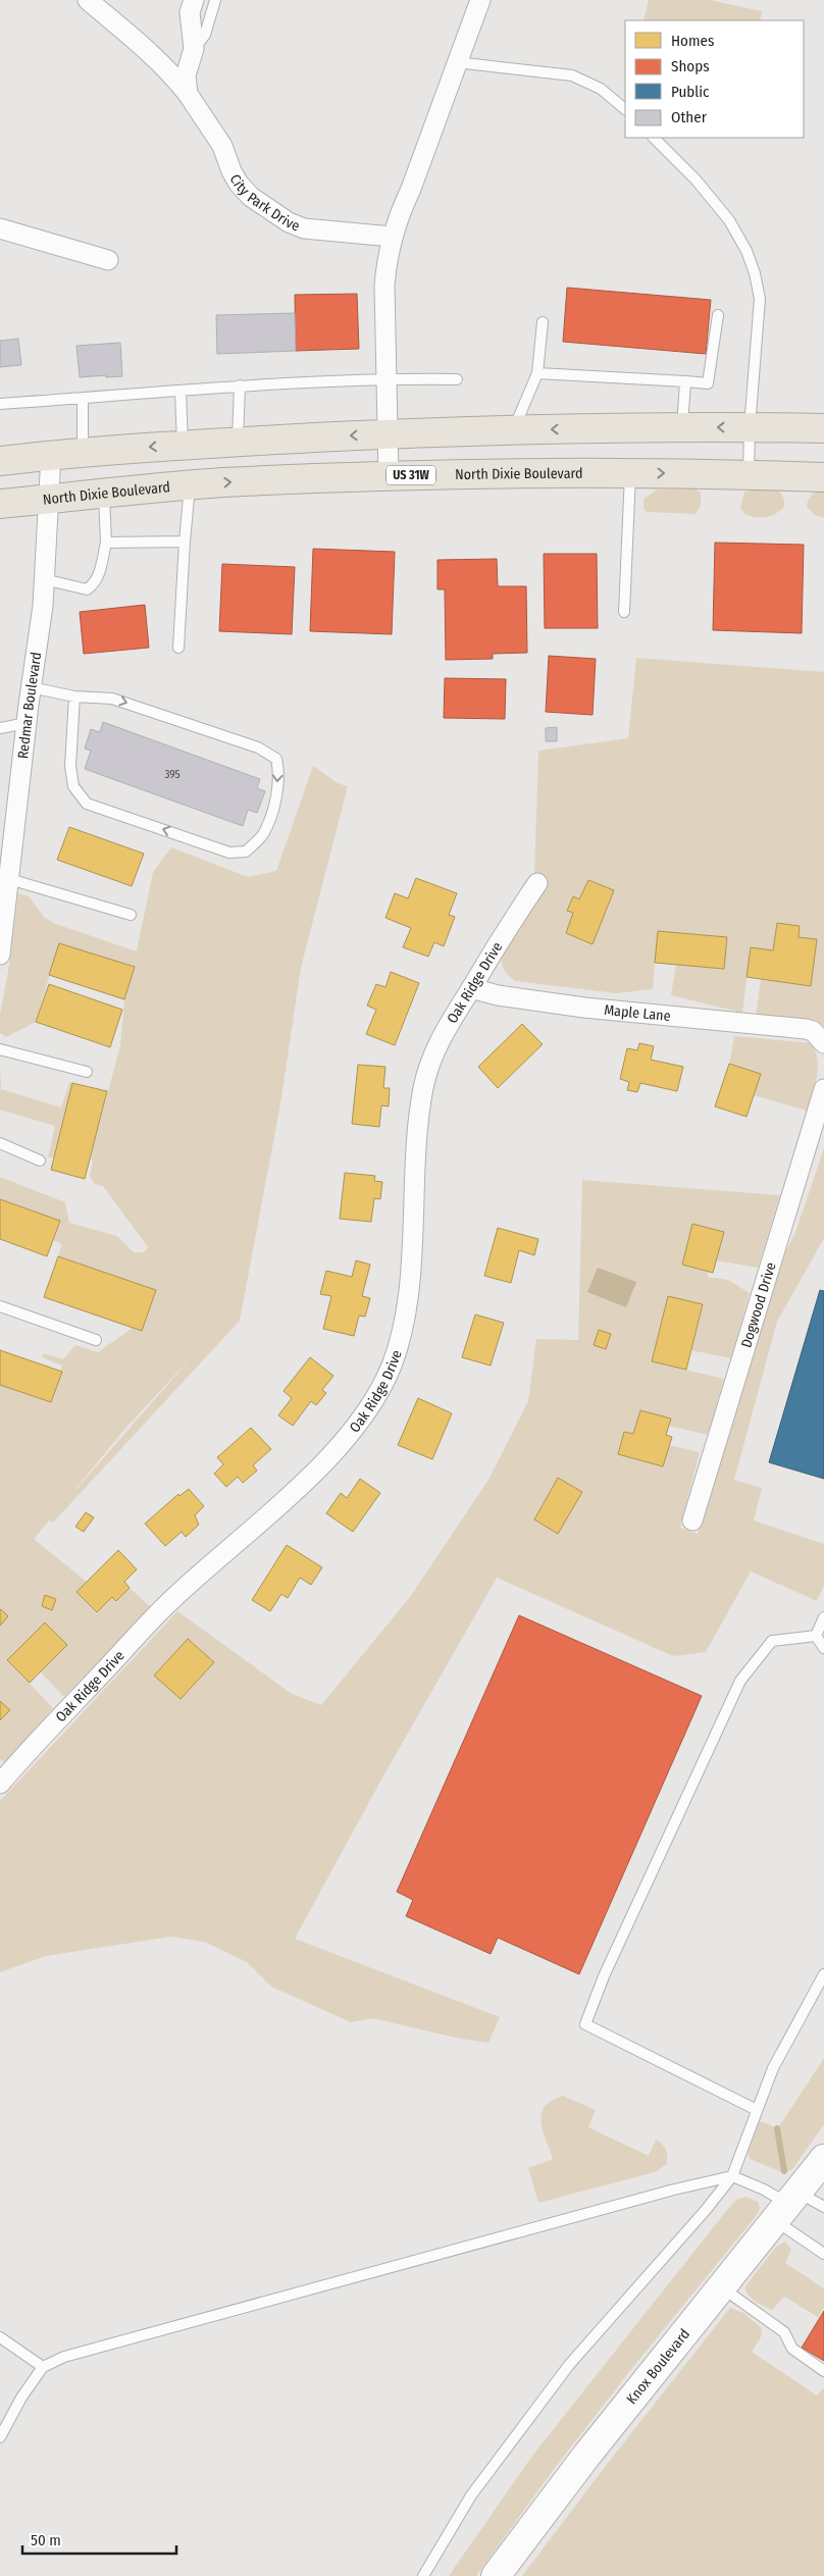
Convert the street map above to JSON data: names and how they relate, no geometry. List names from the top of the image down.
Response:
{
  "streets": {
    "highway": ["North Dixie Boulevard", "US 31W"],
    "main road": ["Knox Boulevard"],
    "street": [
      "City Park Drive",
      "Redmar Boulevard",
      "Oak Ridge Drive",
      "Maple Lane",
      "Dogwood Drive"
    ]
  },
  "crossings": [
    ["North Dixie Boulevard", "Redmar Boulevard"],
    ["Oak Ridge Drive", "Maple Lane"]
  ],
  "house_numbers": ["395"],
  "legend": [
    "Homes",
    "Shops",
    "Public",
    "Other"
  ],
  "scale_bar": "50 m"
}
